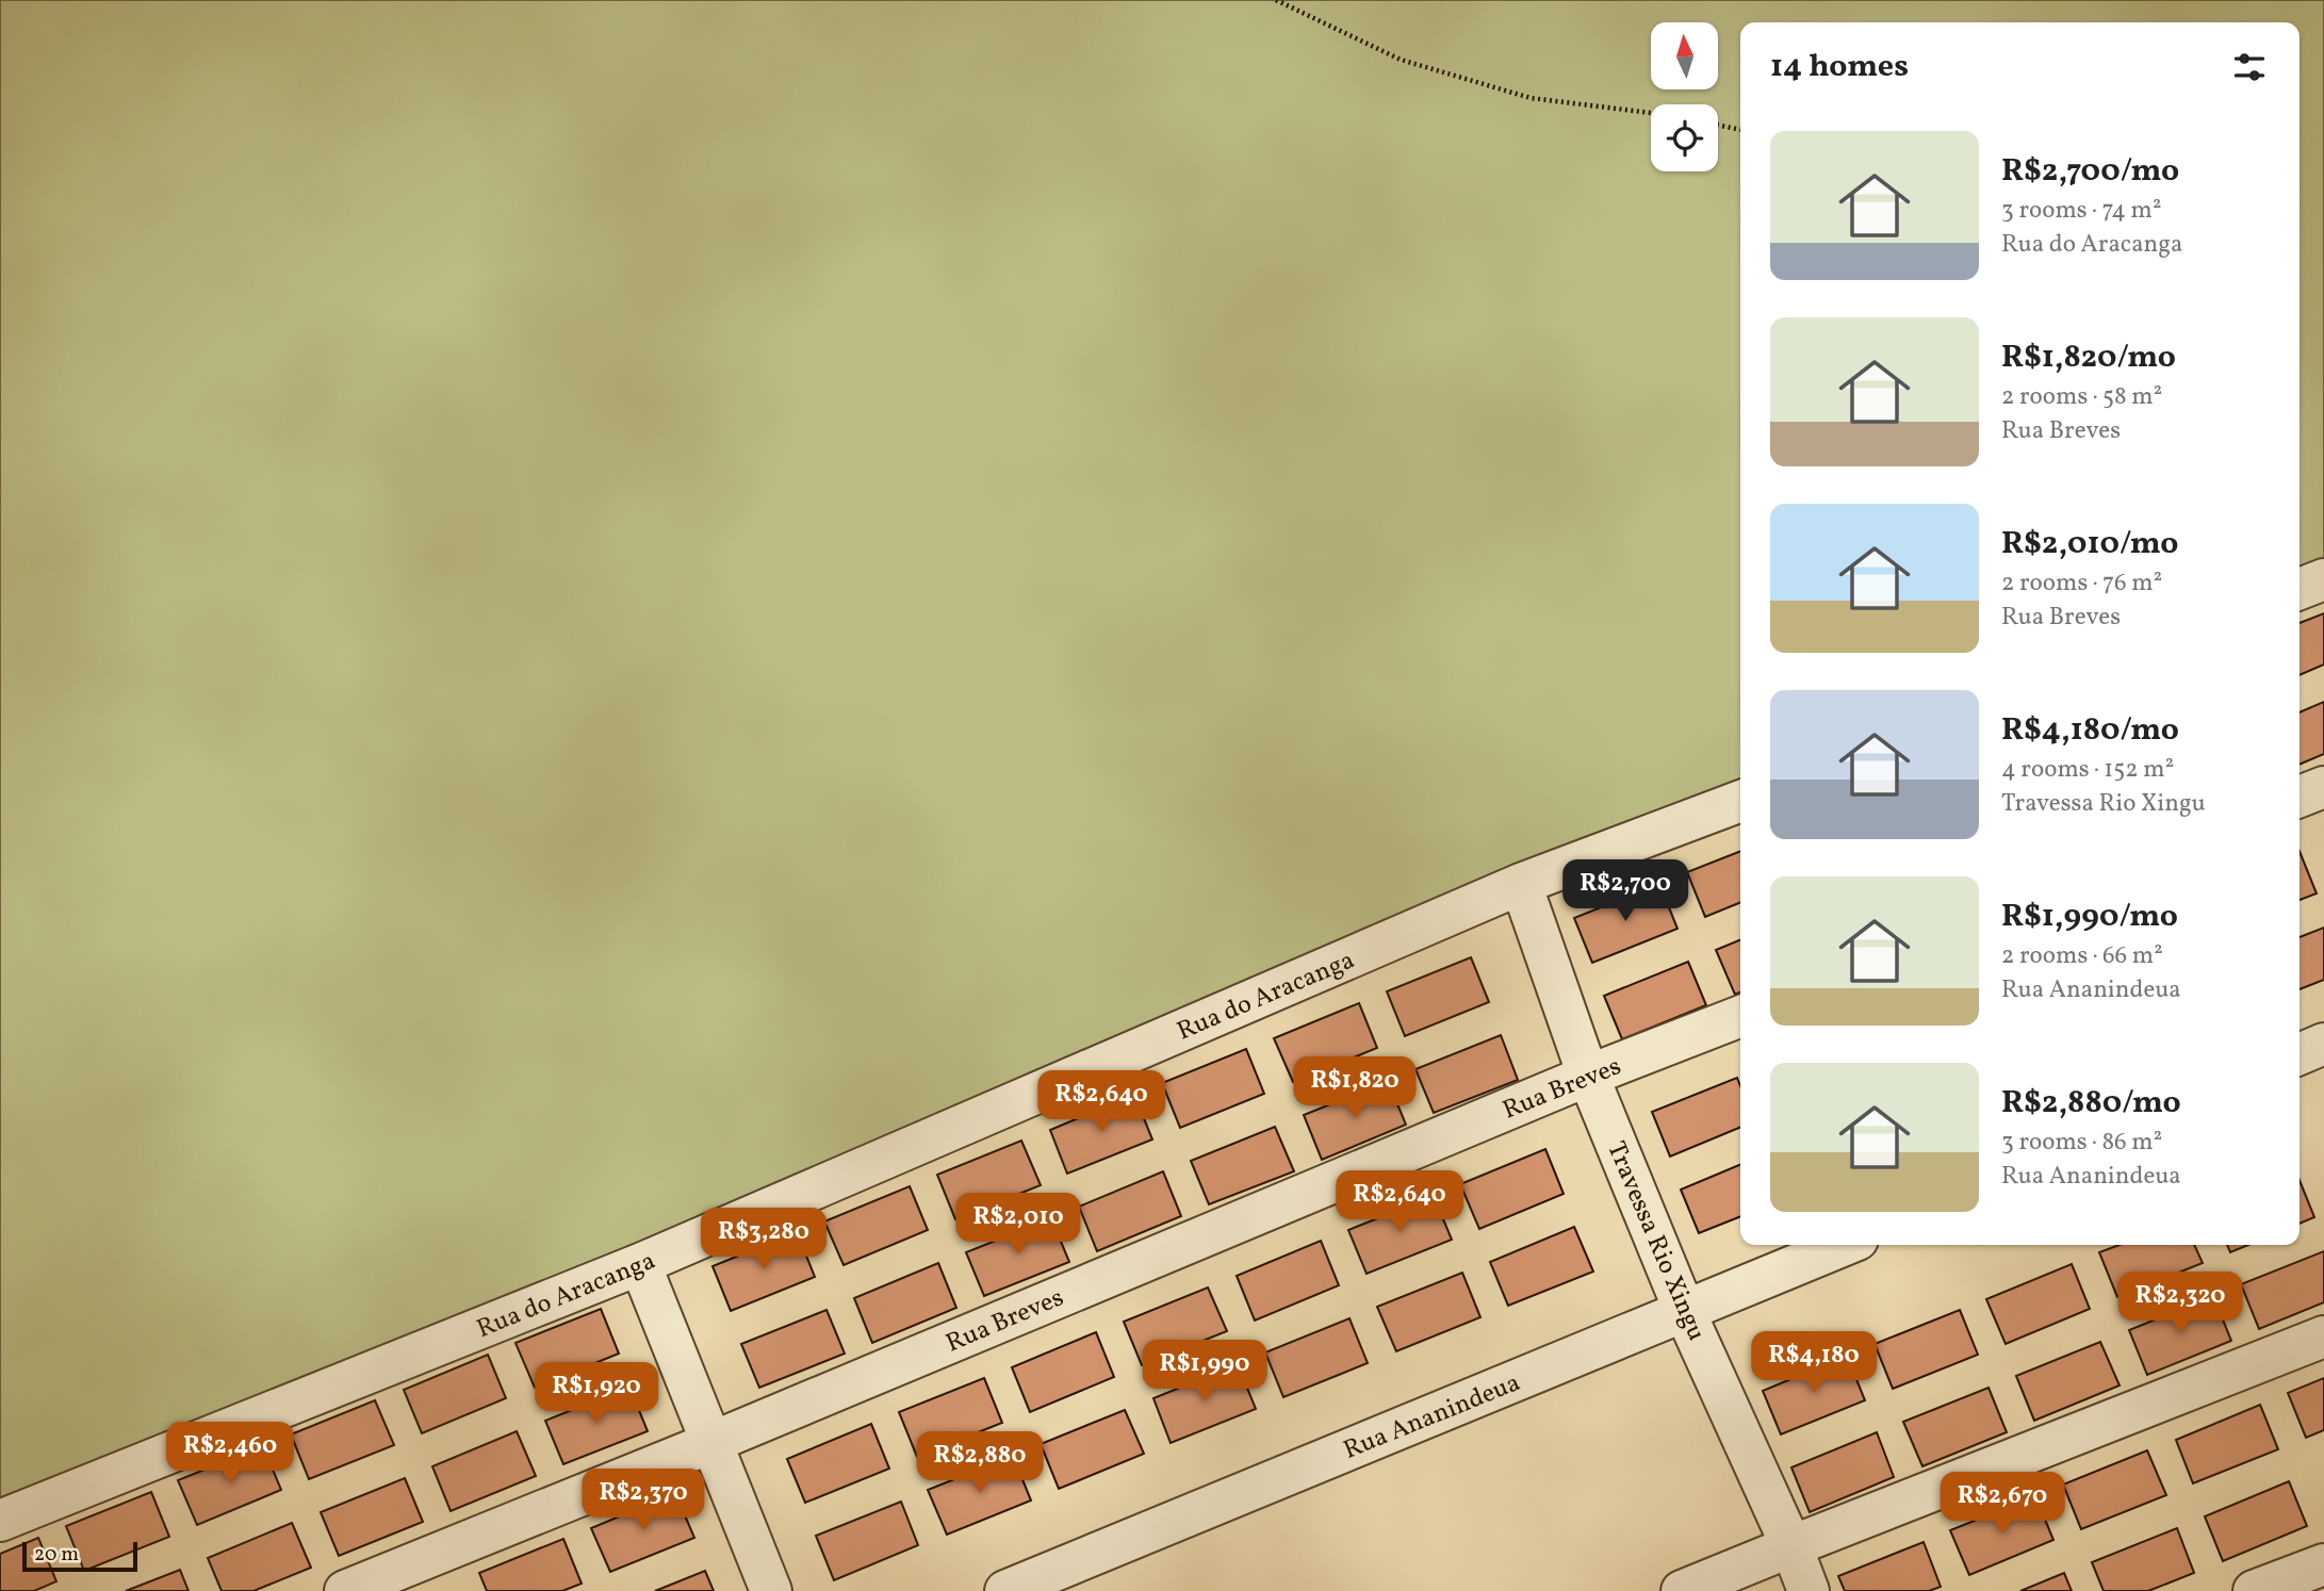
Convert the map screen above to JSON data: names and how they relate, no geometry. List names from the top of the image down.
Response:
{
  "streets": {
    "street": [
      "Rua do Aracanga",
      "Rua Breves",
      "Travessa Rio Xingu",
      "Rua Ananindeua"
    ]
  },
  "crossings": [
    ["Rua do Aracanga", "Travessa Rio Xingu"],
    ["Rua Breves", "Travessa Rio Xingu"],
    ["Travessa Rio Xingu", "Rua Ananindeua"]
  ],
  "scale_bar": "20 m",
  "north": "top",
  "page": {
    "heading": "14 homes",
    "list": [
      {
        "name": "R$2,700/mo",
        "note": "3 rooms · 74 m² · Rua do Aracanga"
      },
      {
        "name": "R$1,820/mo",
        "note": "2 rooms · 58 m² · Rua Breves"
      },
      {
        "name": "R$2,010/mo",
        "note": "2 rooms · 76 m² · Rua Breves"
      },
      {
        "name": "R$4,180/mo",
        "note": "4 rooms · 152 m² · Travessa Rio Xingu"
      },
      {
        "name": "R$1,990/mo",
        "note": "2 rooms · 66 m² · Rua Ananindeua"
      },
      {
        "name": "R$2,880/mo",
        "note": "3 rooms · 86 m² · Rua Ananindeua"
      }
    ],
    "price": [
      "R$2,700",
      "R$1,820",
      "R$2,640",
      "R$2,640",
      "R$2,010",
      "R$3,280",
      "R$2,320",
      "R$4,180",
      "R$1,990",
      "R$1,920",
      "R$2,460",
      "R$2,880",
      "R$2,370",
      "R$2,670"
    ],
    "scale": "20 m"
  }
}
